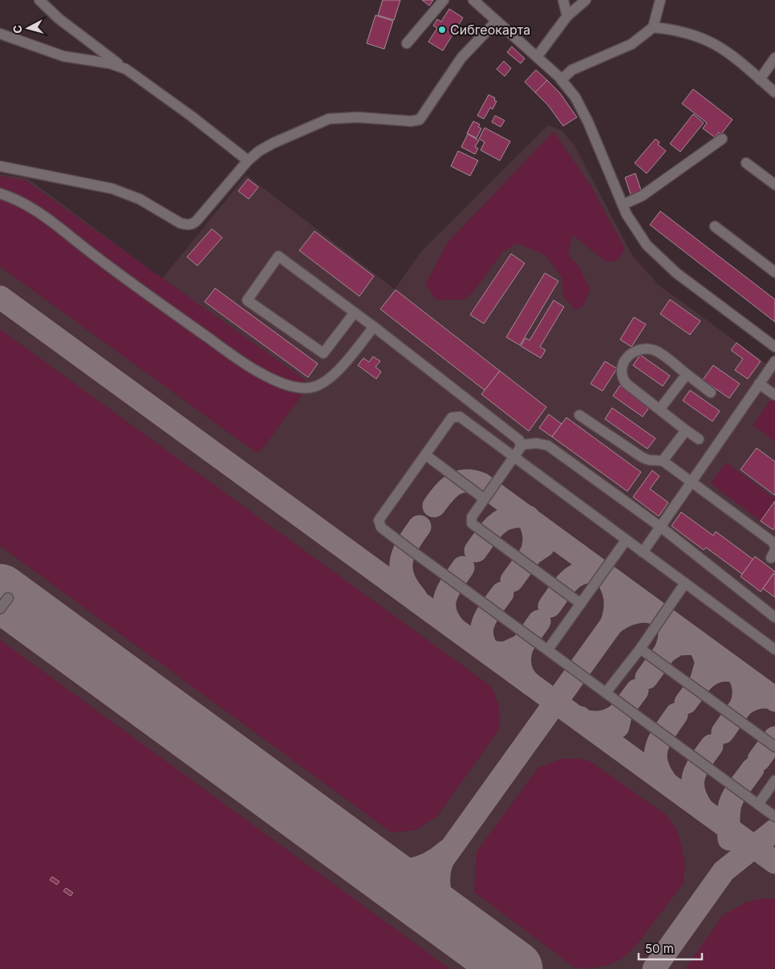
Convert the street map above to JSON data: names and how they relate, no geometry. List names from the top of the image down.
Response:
{
  "places": ["Сибгеокарта"],
  "scale_bar": "50 m",
  "north": "left"
}
